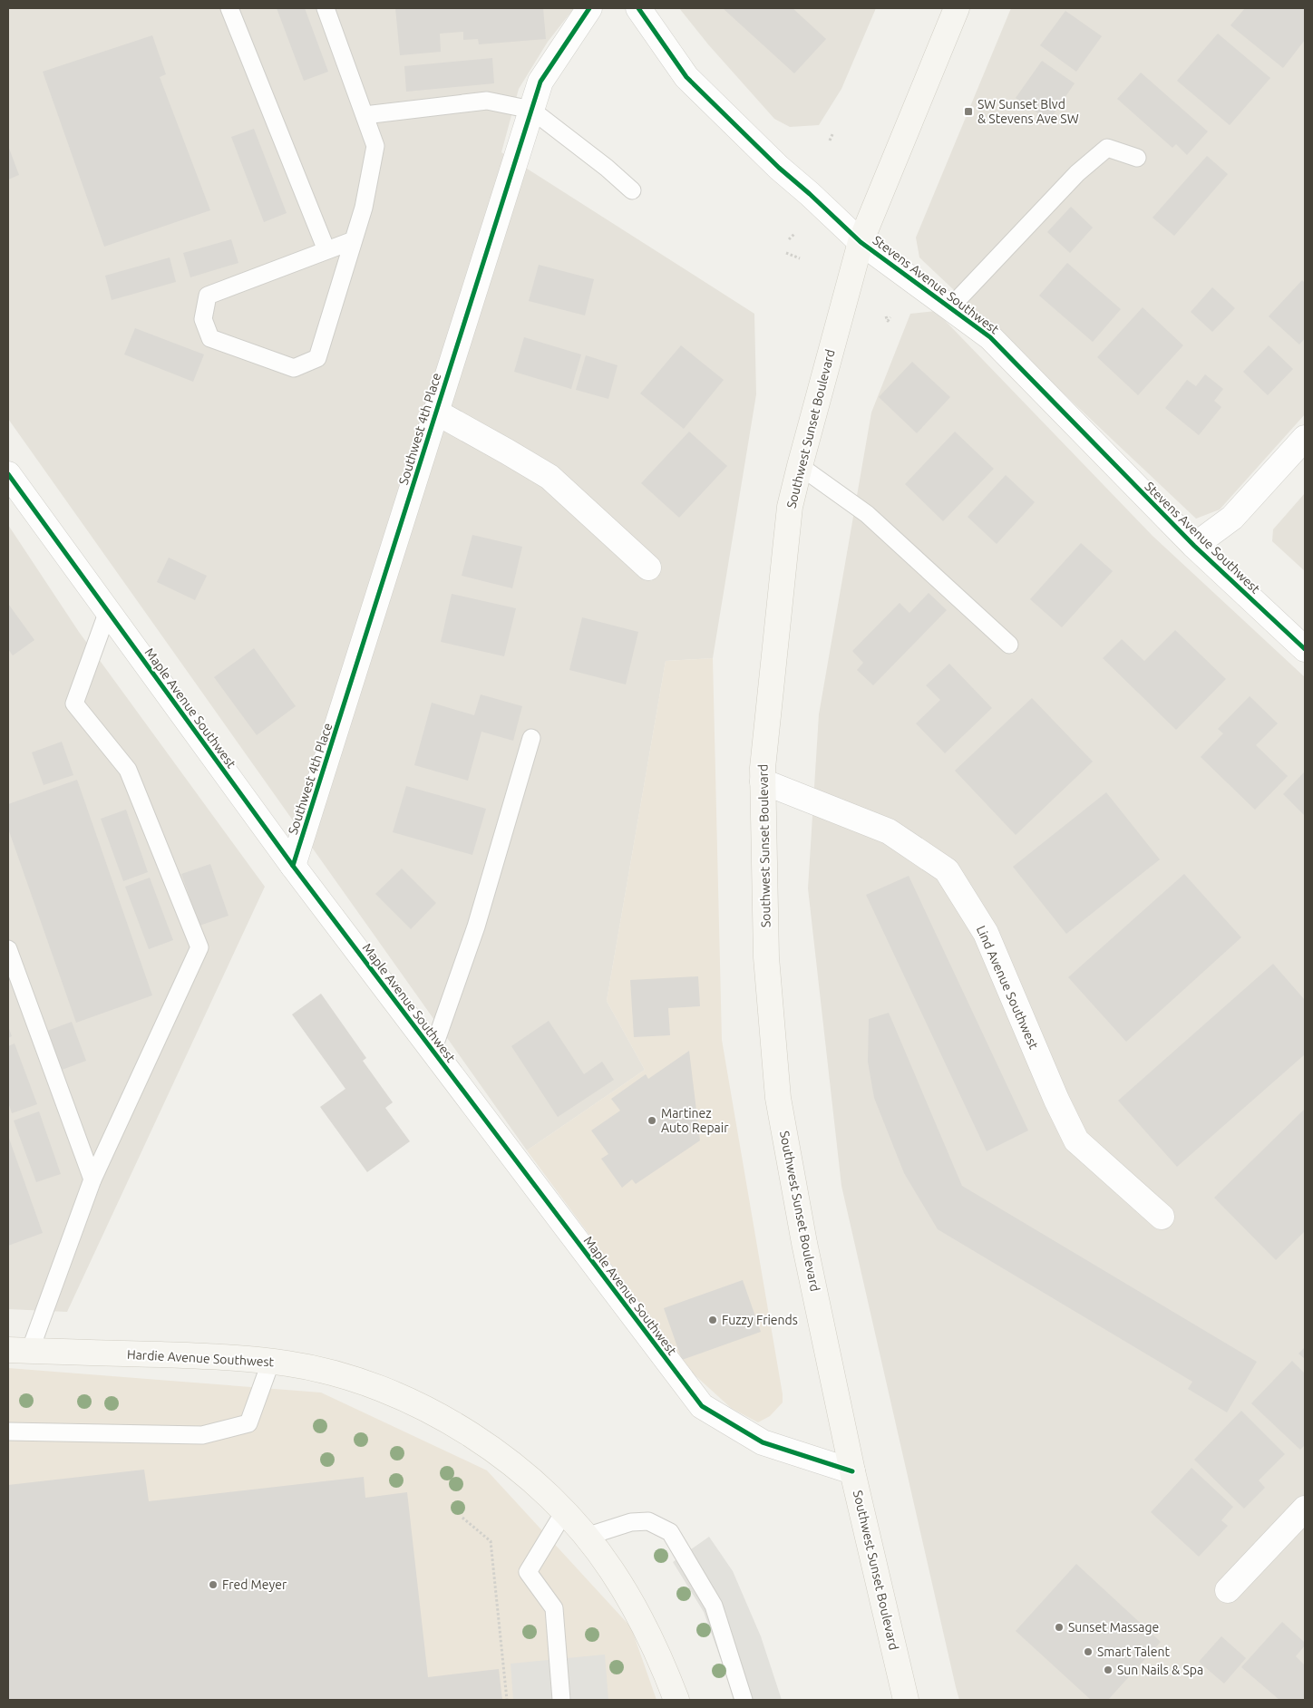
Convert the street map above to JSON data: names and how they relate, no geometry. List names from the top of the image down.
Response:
{
  "streets": {
    "main road": ["Southwest Sunset Boulevard", "Hardie Avenue Southwest"],
    "street": [
      "Stevens Avenue Southwest",
      "Southwest 4th Place",
      "Maple Avenue Southwest",
      "Lind Avenue Southwest"
    ]
  },
  "crossings": [
    ["Stevens Avenue Southwest", "Southwest Sunset Boulevard"],
    ["Southwest 4th Place", "Maple Avenue Southwest"],
    ["Southwest Sunset Boulevard", "Maple Avenue Southwest"],
    ["Southwest Sunset Boulevard", "Lind Avenue Southwest"]
  ],
  "places": {
    "transit": ["SW Sunset Blvd & Stevens Ave SW"],
    "other": [
      "Martinez Auto Repair",
      "Fuzzy Friends",
      "Fred Meyer",
      "Sunset Massage",
      "Smart Talent",
      "Sun Nails & Spa"
    ]
  }
}
